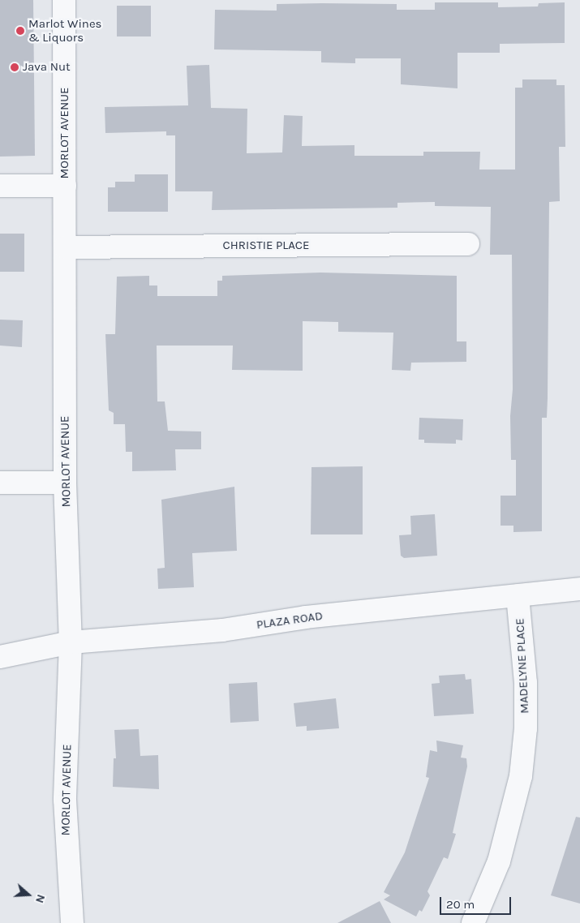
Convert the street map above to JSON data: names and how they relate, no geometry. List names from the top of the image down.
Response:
{
  "streets": {
    "street": [
      "MORLOT AVENUE",
      "CHRISTIE PLACE",
      "PLAZA ROAD",
      "MADELYNE PLACE"
    ]
  },
  "crossings": [
    ["MORLOT AVENUE", "CHRISTIE PLACE"],
    ["MORLOT AVENUE", "PLAZA ROAD"],
    ["PLAZA ROAD", "MADELYNE PLACE"]
  ],
  "places": ["Marlot Wines & Liquors", "Java Nut"],
  "scale_bar": "20 m",
  "north": "right"
}
